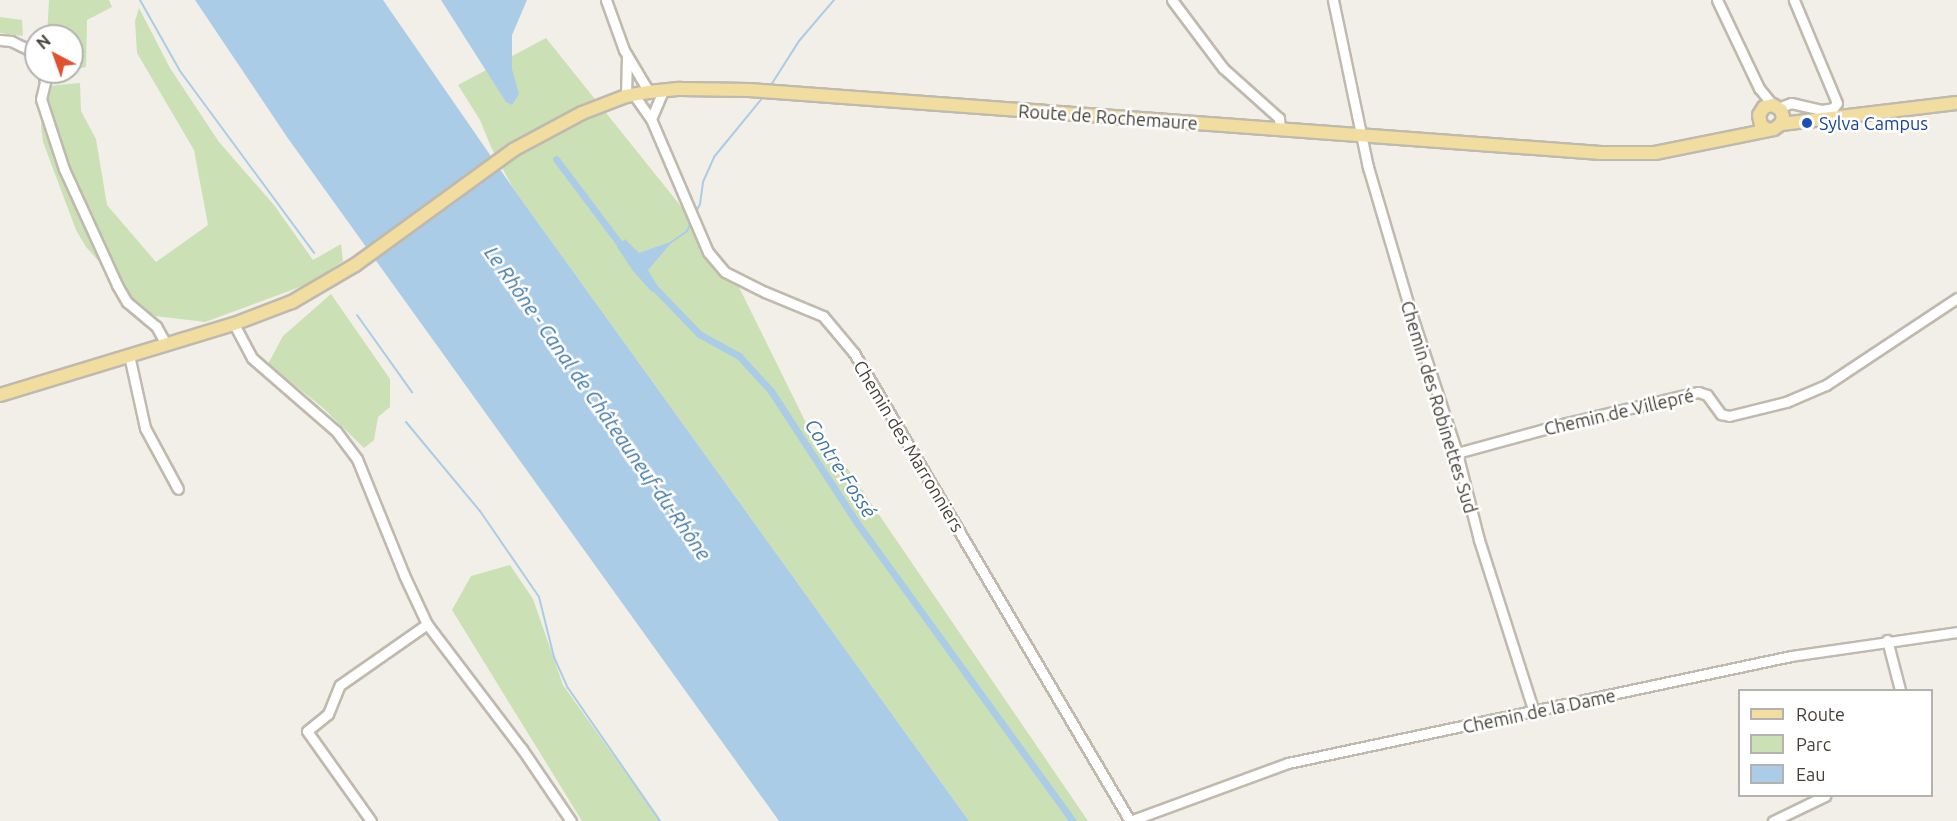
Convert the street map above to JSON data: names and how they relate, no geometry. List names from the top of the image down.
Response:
{
  "streets": {
    "main road": ["Route de Rochemaure"],
    "street": [
      "Chemin des Robinettes Sud",
      "Chemin de Villepré",
      "Chemin des Marronniers",
      "Chemin de la Dame"
    ]
  },
  "crossings": [
    ["Route de Rochemaure", "Chemin des Robinettes Sud"],
    ["Route de Rochemaure", "Chemin des Marronniers"],
    ["Chemin des Robinettes Sud", "Chemin de Villepré"],
    ["Chemin des Robinettes Sud", "Chemin de la Dame"],
    ["Chemin des Marronniers", "Chemin de la Dame"]
  ],
  "water": ["Le Rhône - Canal de Châteauneuf-du-Rhône", "Contre-Fossé"],
  "places": ["Sylva Campus"],
  "legend": ["Route", "Parc", "Eau"],
  "north": "top left"
}
